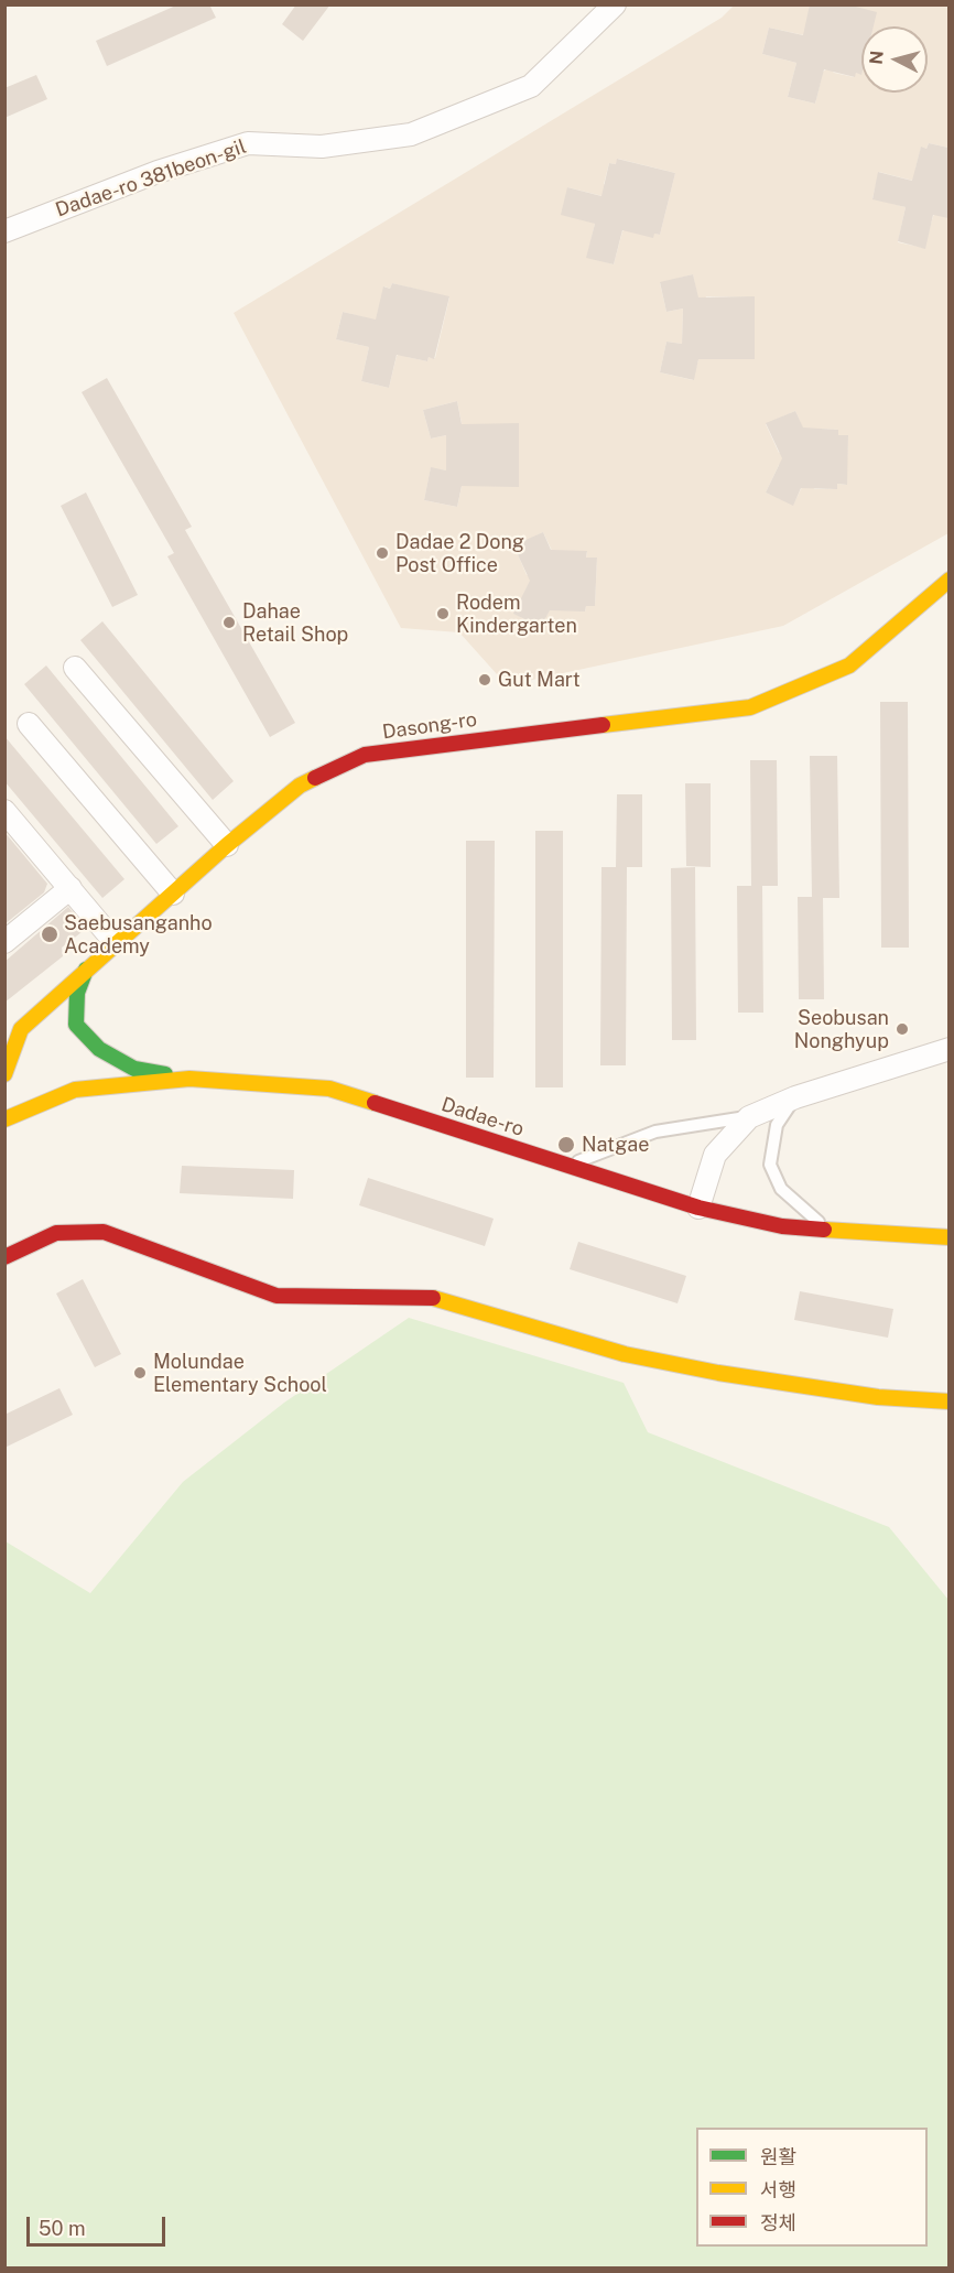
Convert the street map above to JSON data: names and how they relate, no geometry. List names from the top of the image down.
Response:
{
  "streets": {
    "main road": ["Dasong-ro", "Dadae-ro"],
    "street": ["Dadae-ro 381beon-gil"]
  },
  "places": [
    "Dadae 2 Dong Post Office",
    "Rodem Kindergarten",
    "Dahae Retail Shop",
    "Gut Mart",
    "Saebusanganho Academy",
    "Seobusan Nonghyup",
    "Natgae",
    "Molundae Elementary School"
  ],
  "legend": ["원활", "서행", "정체"],
  "scale_bar": "50 m",
  "north": "left"
}
